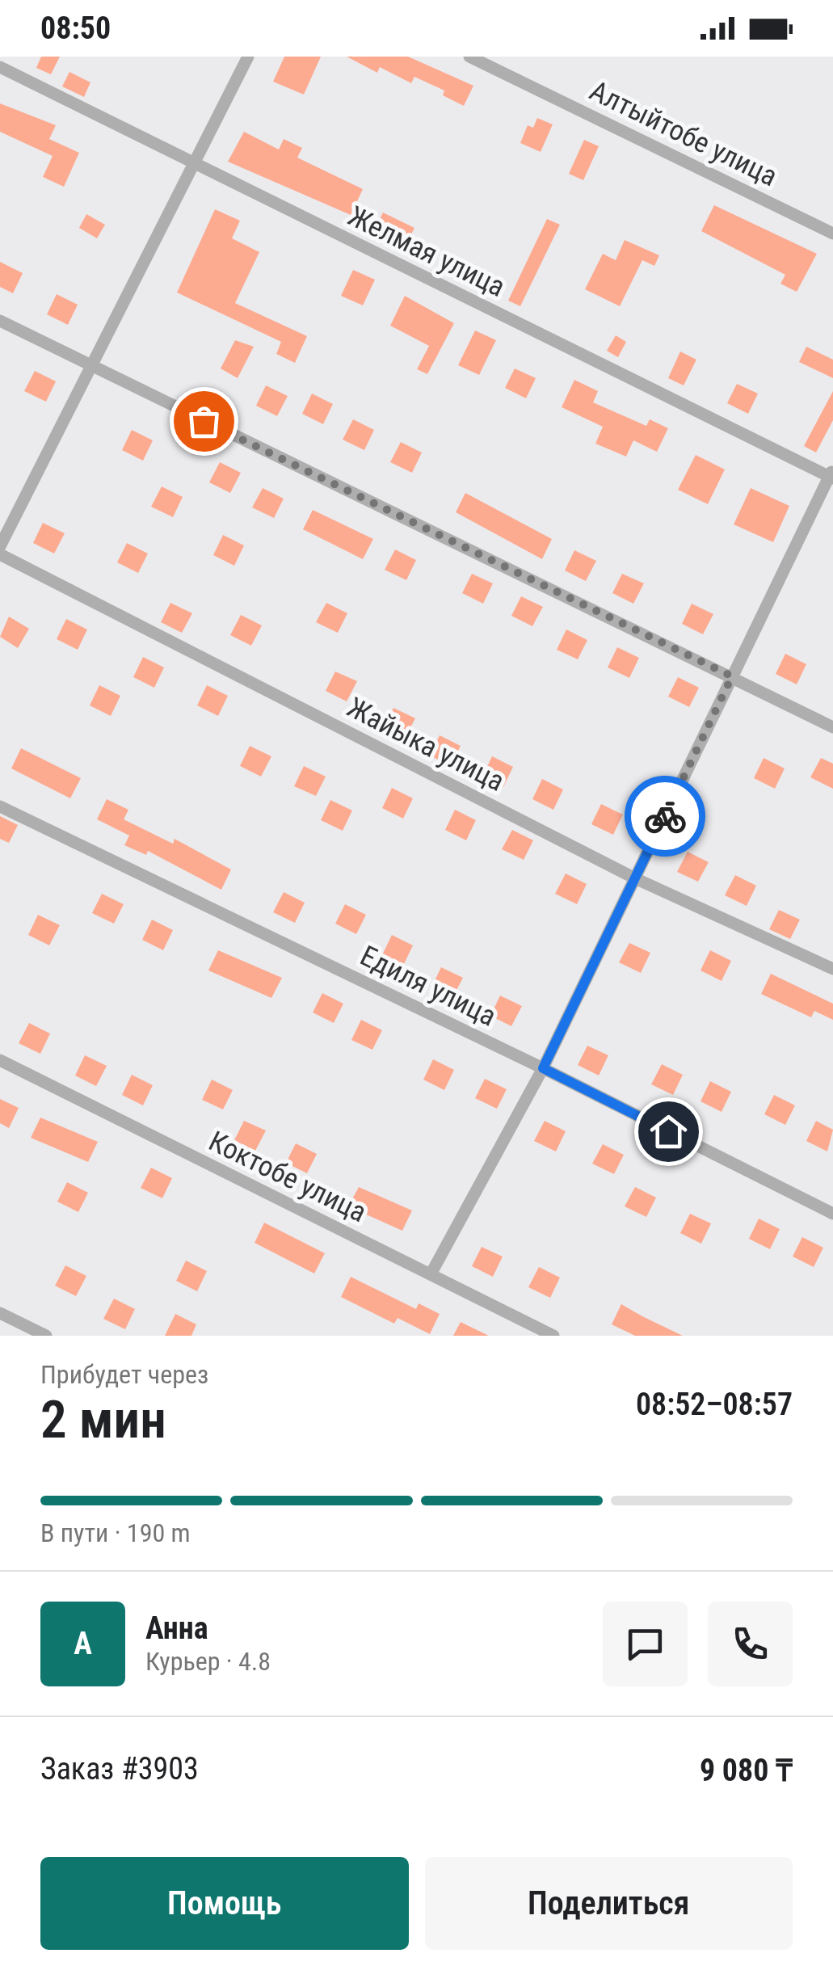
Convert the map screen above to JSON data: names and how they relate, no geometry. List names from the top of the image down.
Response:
{
  "streets": {
    "street": [
      "Алтыйтобе улица",
      "Желмая улица",
      "Жайыка улица",
      "Едиля улица",
      "Коктобе улица"
    ]
  },
  "page": {
    "status": "08:50",
    "heading": ["2 мин", "Прибудет через", "08:52–08:57"],
    "panel": [
      "Анна",
      "Курьер · 4.8",
      "Заказ #3903",
      "9 080 ₸"
    ],
    "bar": "В пути · 190 m",
    "round": "А",
    "buttons": ["Помощь", "Поделиться"]
  }
}
